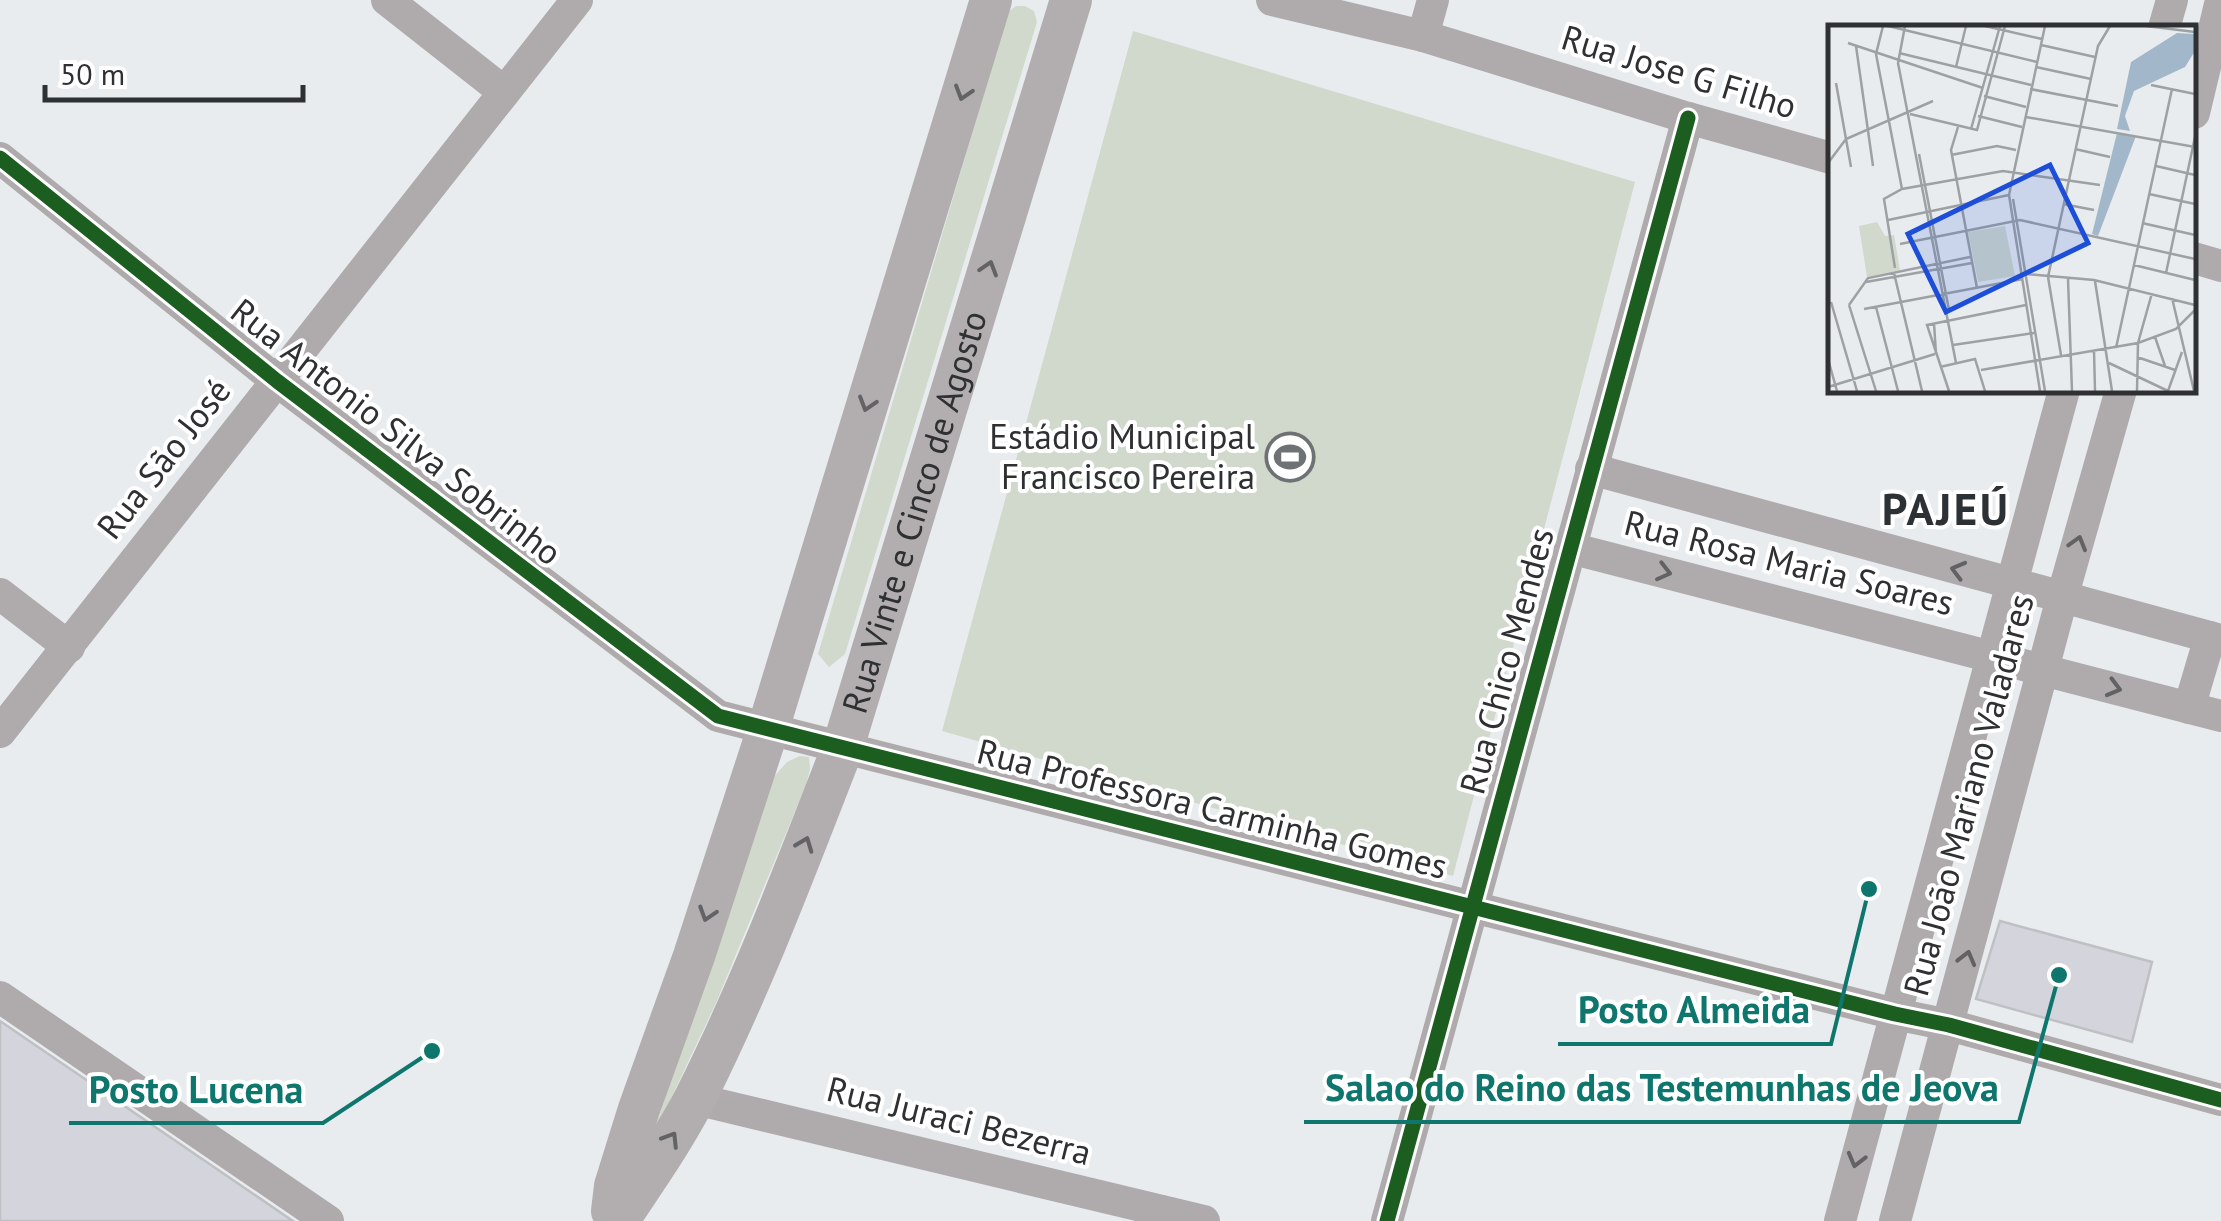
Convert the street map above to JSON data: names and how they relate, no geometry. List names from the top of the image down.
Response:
{
  "streets": {
    "main road": ["Rua Vinte e Cinco de Agosto"],
    "street": [
      "Rua Jose G Filho",
      "Rua Antonio Silva Sobrinho",
      "Rua São José",
      "Rua Rosa Maria Soares",
      "Rua Chico Mendes",
      "Rua João Mariano Valadares",
      "Rua Professora Carminha Gomes",
      "Rua Juraci Bezerra"
    ]
  },
  "crossings": [
    ["Rua Jose G Filho", "Rua Chico Mendes"],
    ["Rua Antonio Silva Sobrinho", "Rua São José"],
    ["Rua Antonio Silva Sobrinho", "Rua Vinte e Cinco de Agosto"],
    ["Rua Antonio Silva Sobrinho", "Rua Professora Carminha Gomes"],
    ["Rua Vinte e Cinco de Agosto", "Rua Professora Carminha Gomes"],
    ["Rua Vinte e Cinco de Agosto", "Rua Juraci Bezerra"],
    ["Rua Rosa Maria Soares", "Rua Chico Mendes"],
    ["Rua Rosa Maria Soares", "Rua João Mariano Valadares"],
    ["Rua Chico Mendes", "Rua Professora Carminha Gomes"],
    ["Rua João Mariano Valadares", "Rua Professora Carminha Gomes"]
  ],
  "districts": ["PAJEÚ"],
  "places": {
    "sports": ["Estádio Municipal Francisco Pereira"],
    "other": ["Posto Almeida", "Salao do Reino das Testemunhas de Jeova", "Posto Lucena"]
  },
  "scale_bar": "50 m"
}
